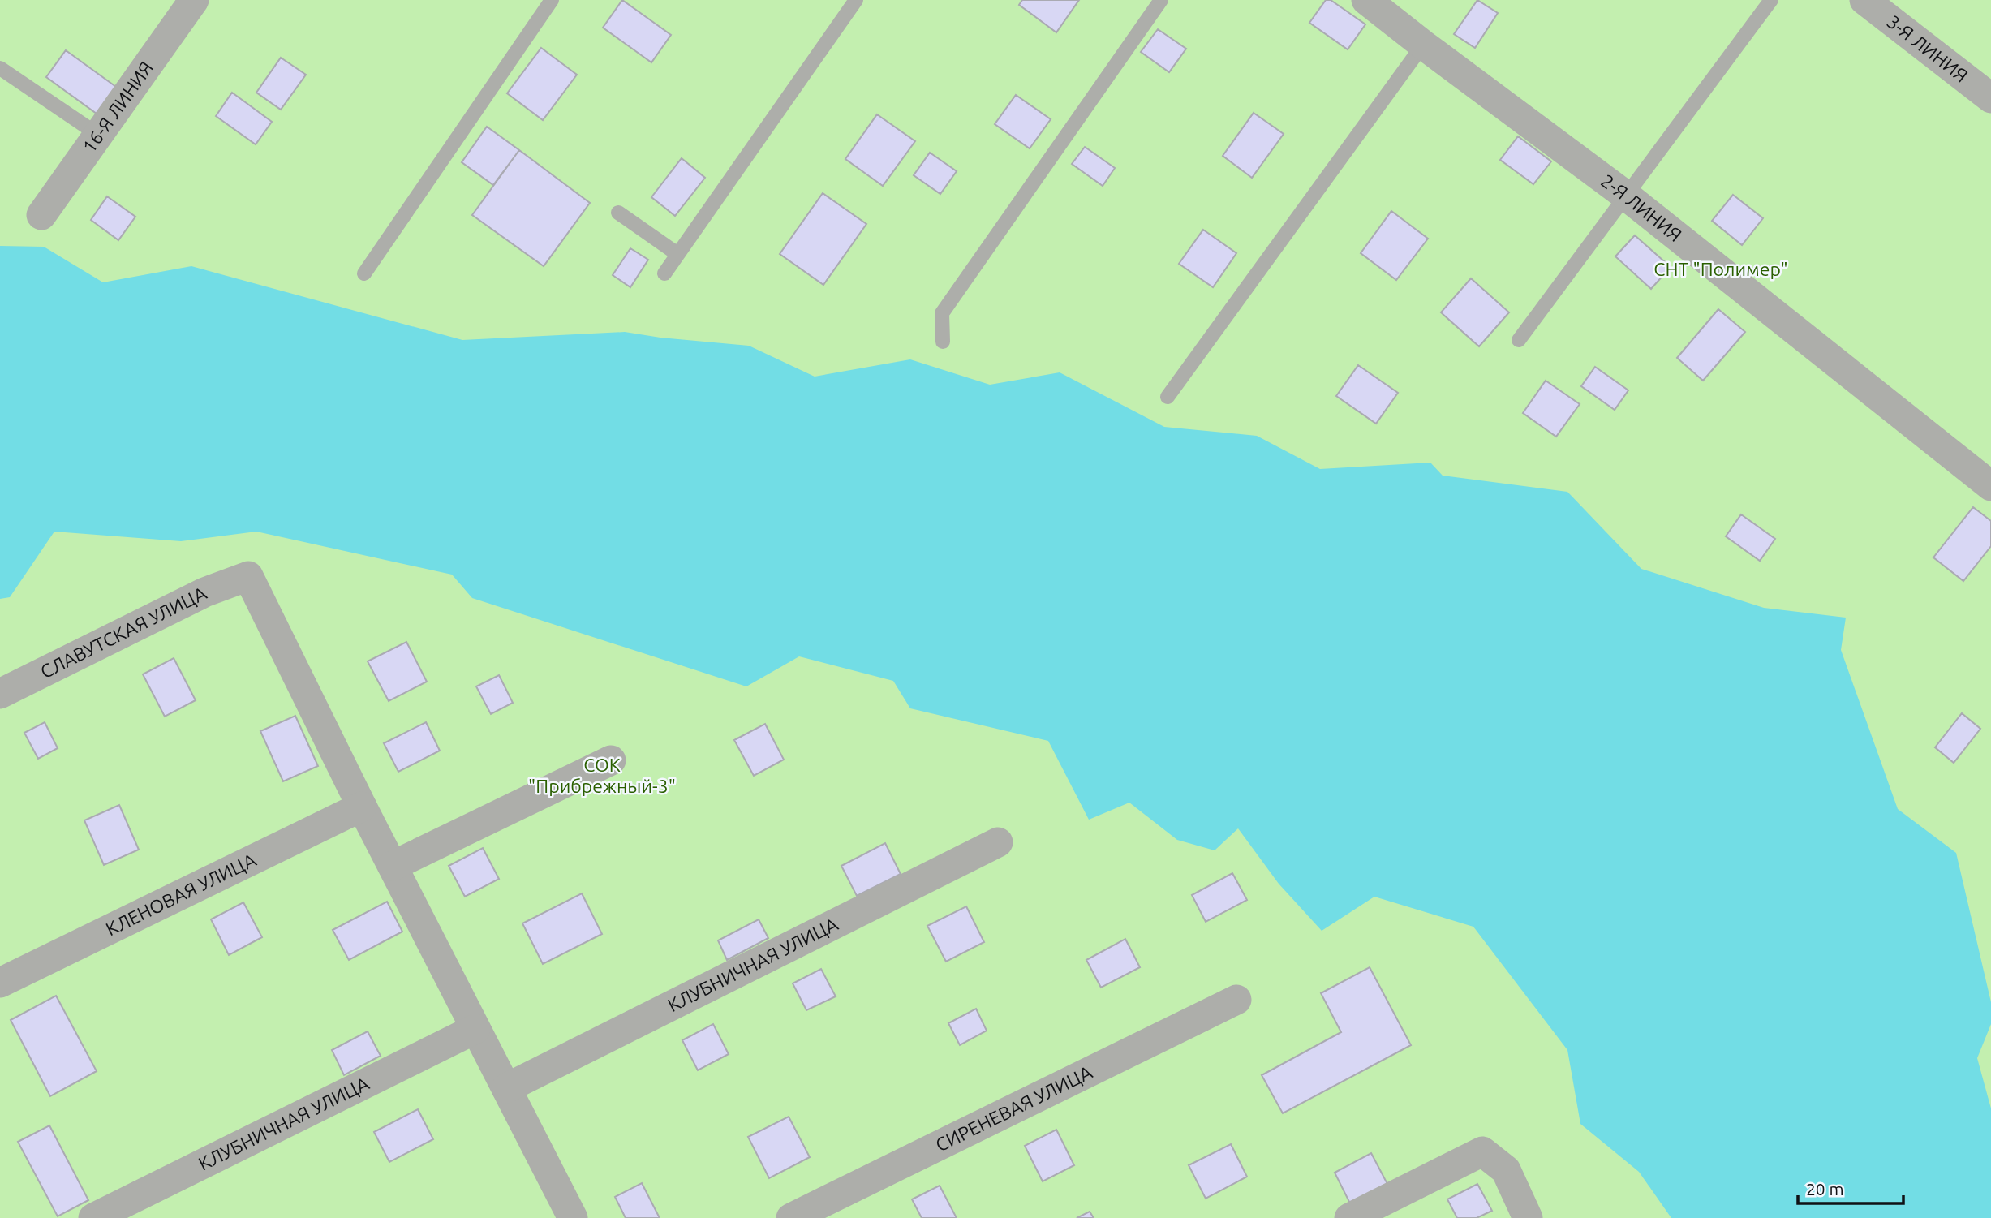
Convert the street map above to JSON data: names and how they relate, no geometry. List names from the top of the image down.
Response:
{
  "streets": {
    "street": [
      "3-Я ЛИНИЯ",
      "16-Я ЛИНИЯ",
      "2-Я ЛИНИЯ",
      "СЛАВУТСКАЯ УЛИЦА",
      "КЛЕНОВАЯ УЛИЦА",
      "КЛУБНИЧНАЯ УЛИЦА",
      "СИРЕНЕВАЯ УЛИЦА"
    ]
  },
  "crossings": [
    ["СЛАВУТСКАЯ УЛИЦА", "КЛЕНОВАЯ УЛИЦА"]
  ],
  "parks": ["СНТ \"Полимер\"", "СОК \"Прибрежный-3\""],
  "scale_bar": "20 m"
}
